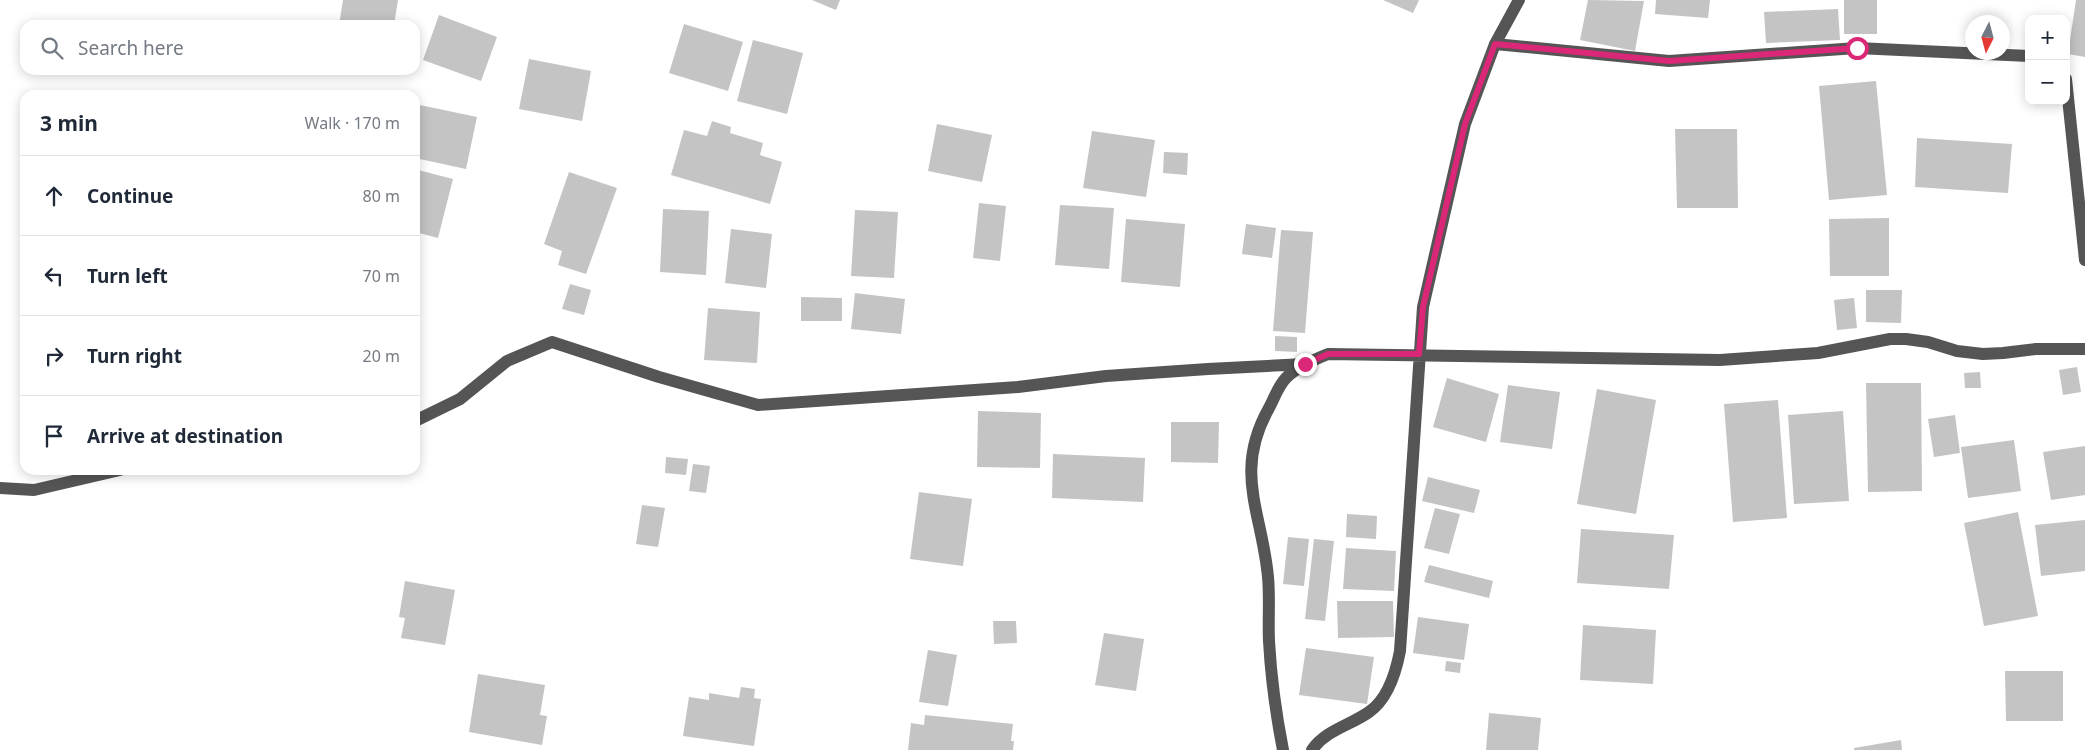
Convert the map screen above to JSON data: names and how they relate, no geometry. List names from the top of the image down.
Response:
{
  "north": "bottom",
  "page": {
    "map_buttons": ["+", "−"],
    "search": "Search here",
    "heading": ["3 min", "Walk · 170 m"],
    "list": [
      ["Continue", "80 m"],
      ["Turn left", "70 m"],
      ["Turn right", "20 m"],
      "Arrive at destination"
    ]
  }
}
